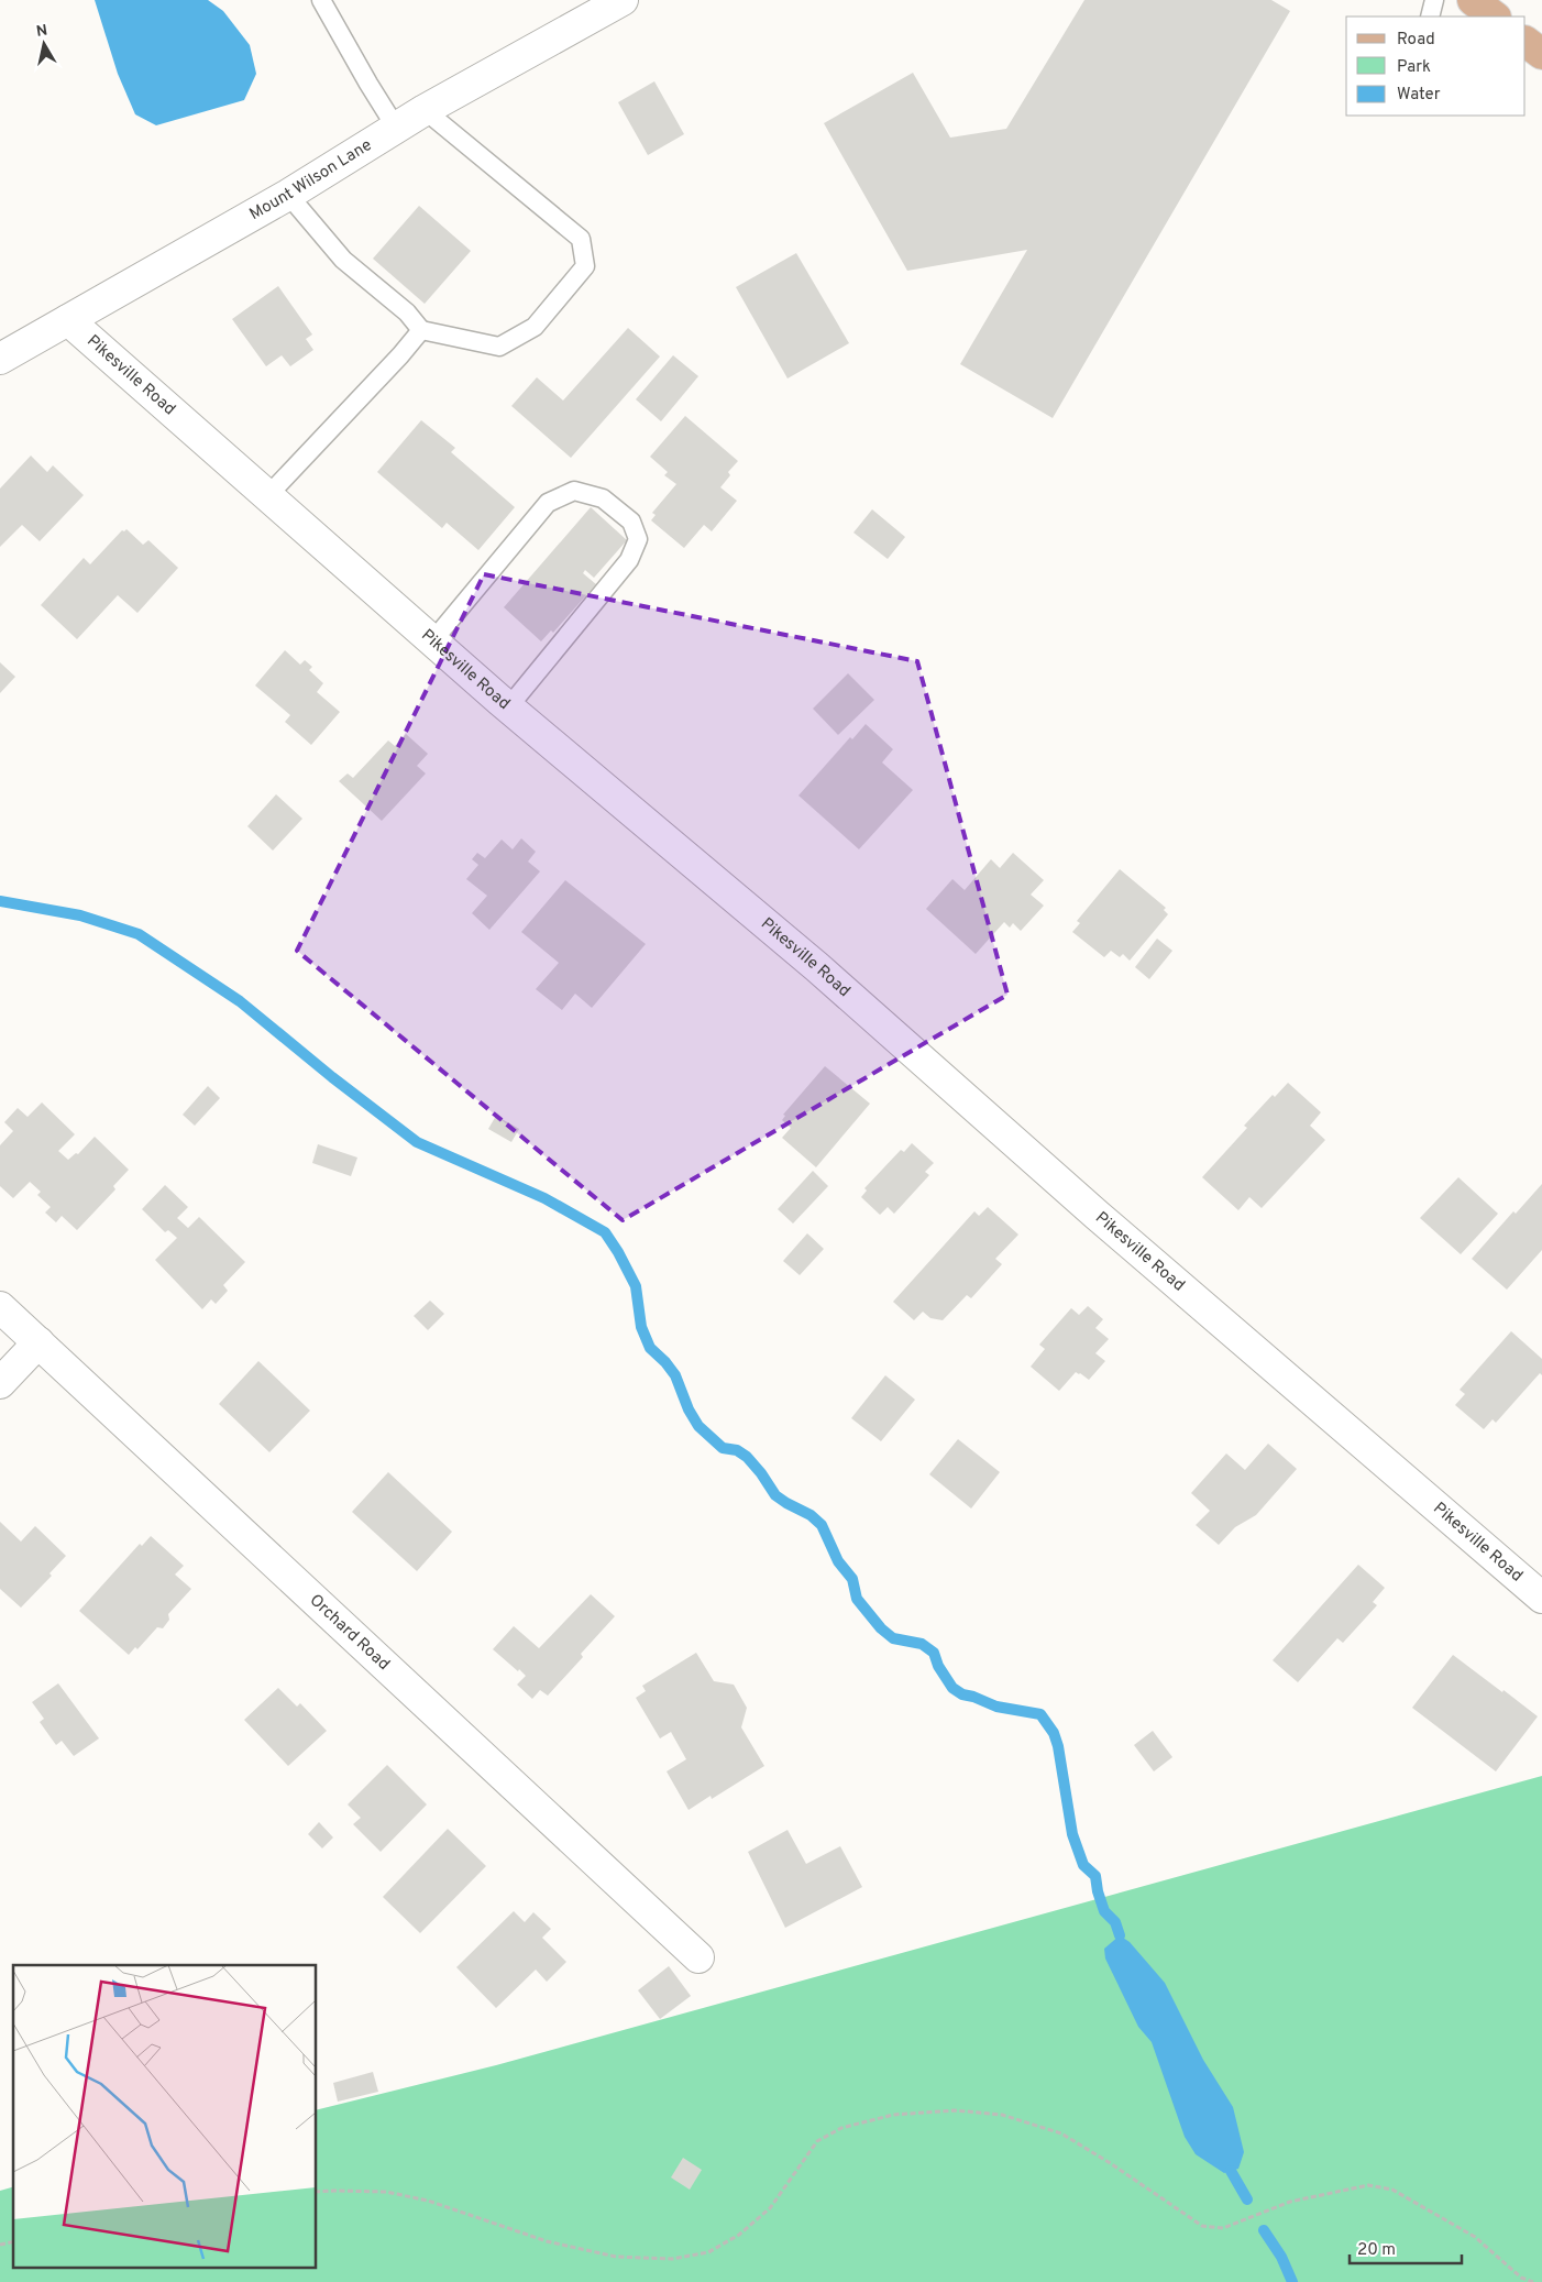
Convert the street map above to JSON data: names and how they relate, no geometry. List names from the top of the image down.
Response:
{
  "streets": {
    "street": ["Mount Wilson Lane", "Pikesville Road", "Orchard Road"]
  },
  "crossings": [
    ["Mount Wilson Lane", "Pikesville Road"]
  ],
  "legend": ["Road", "Park", "Water"],
  "scale_bar": "20 m",
  "north": "top"
}
